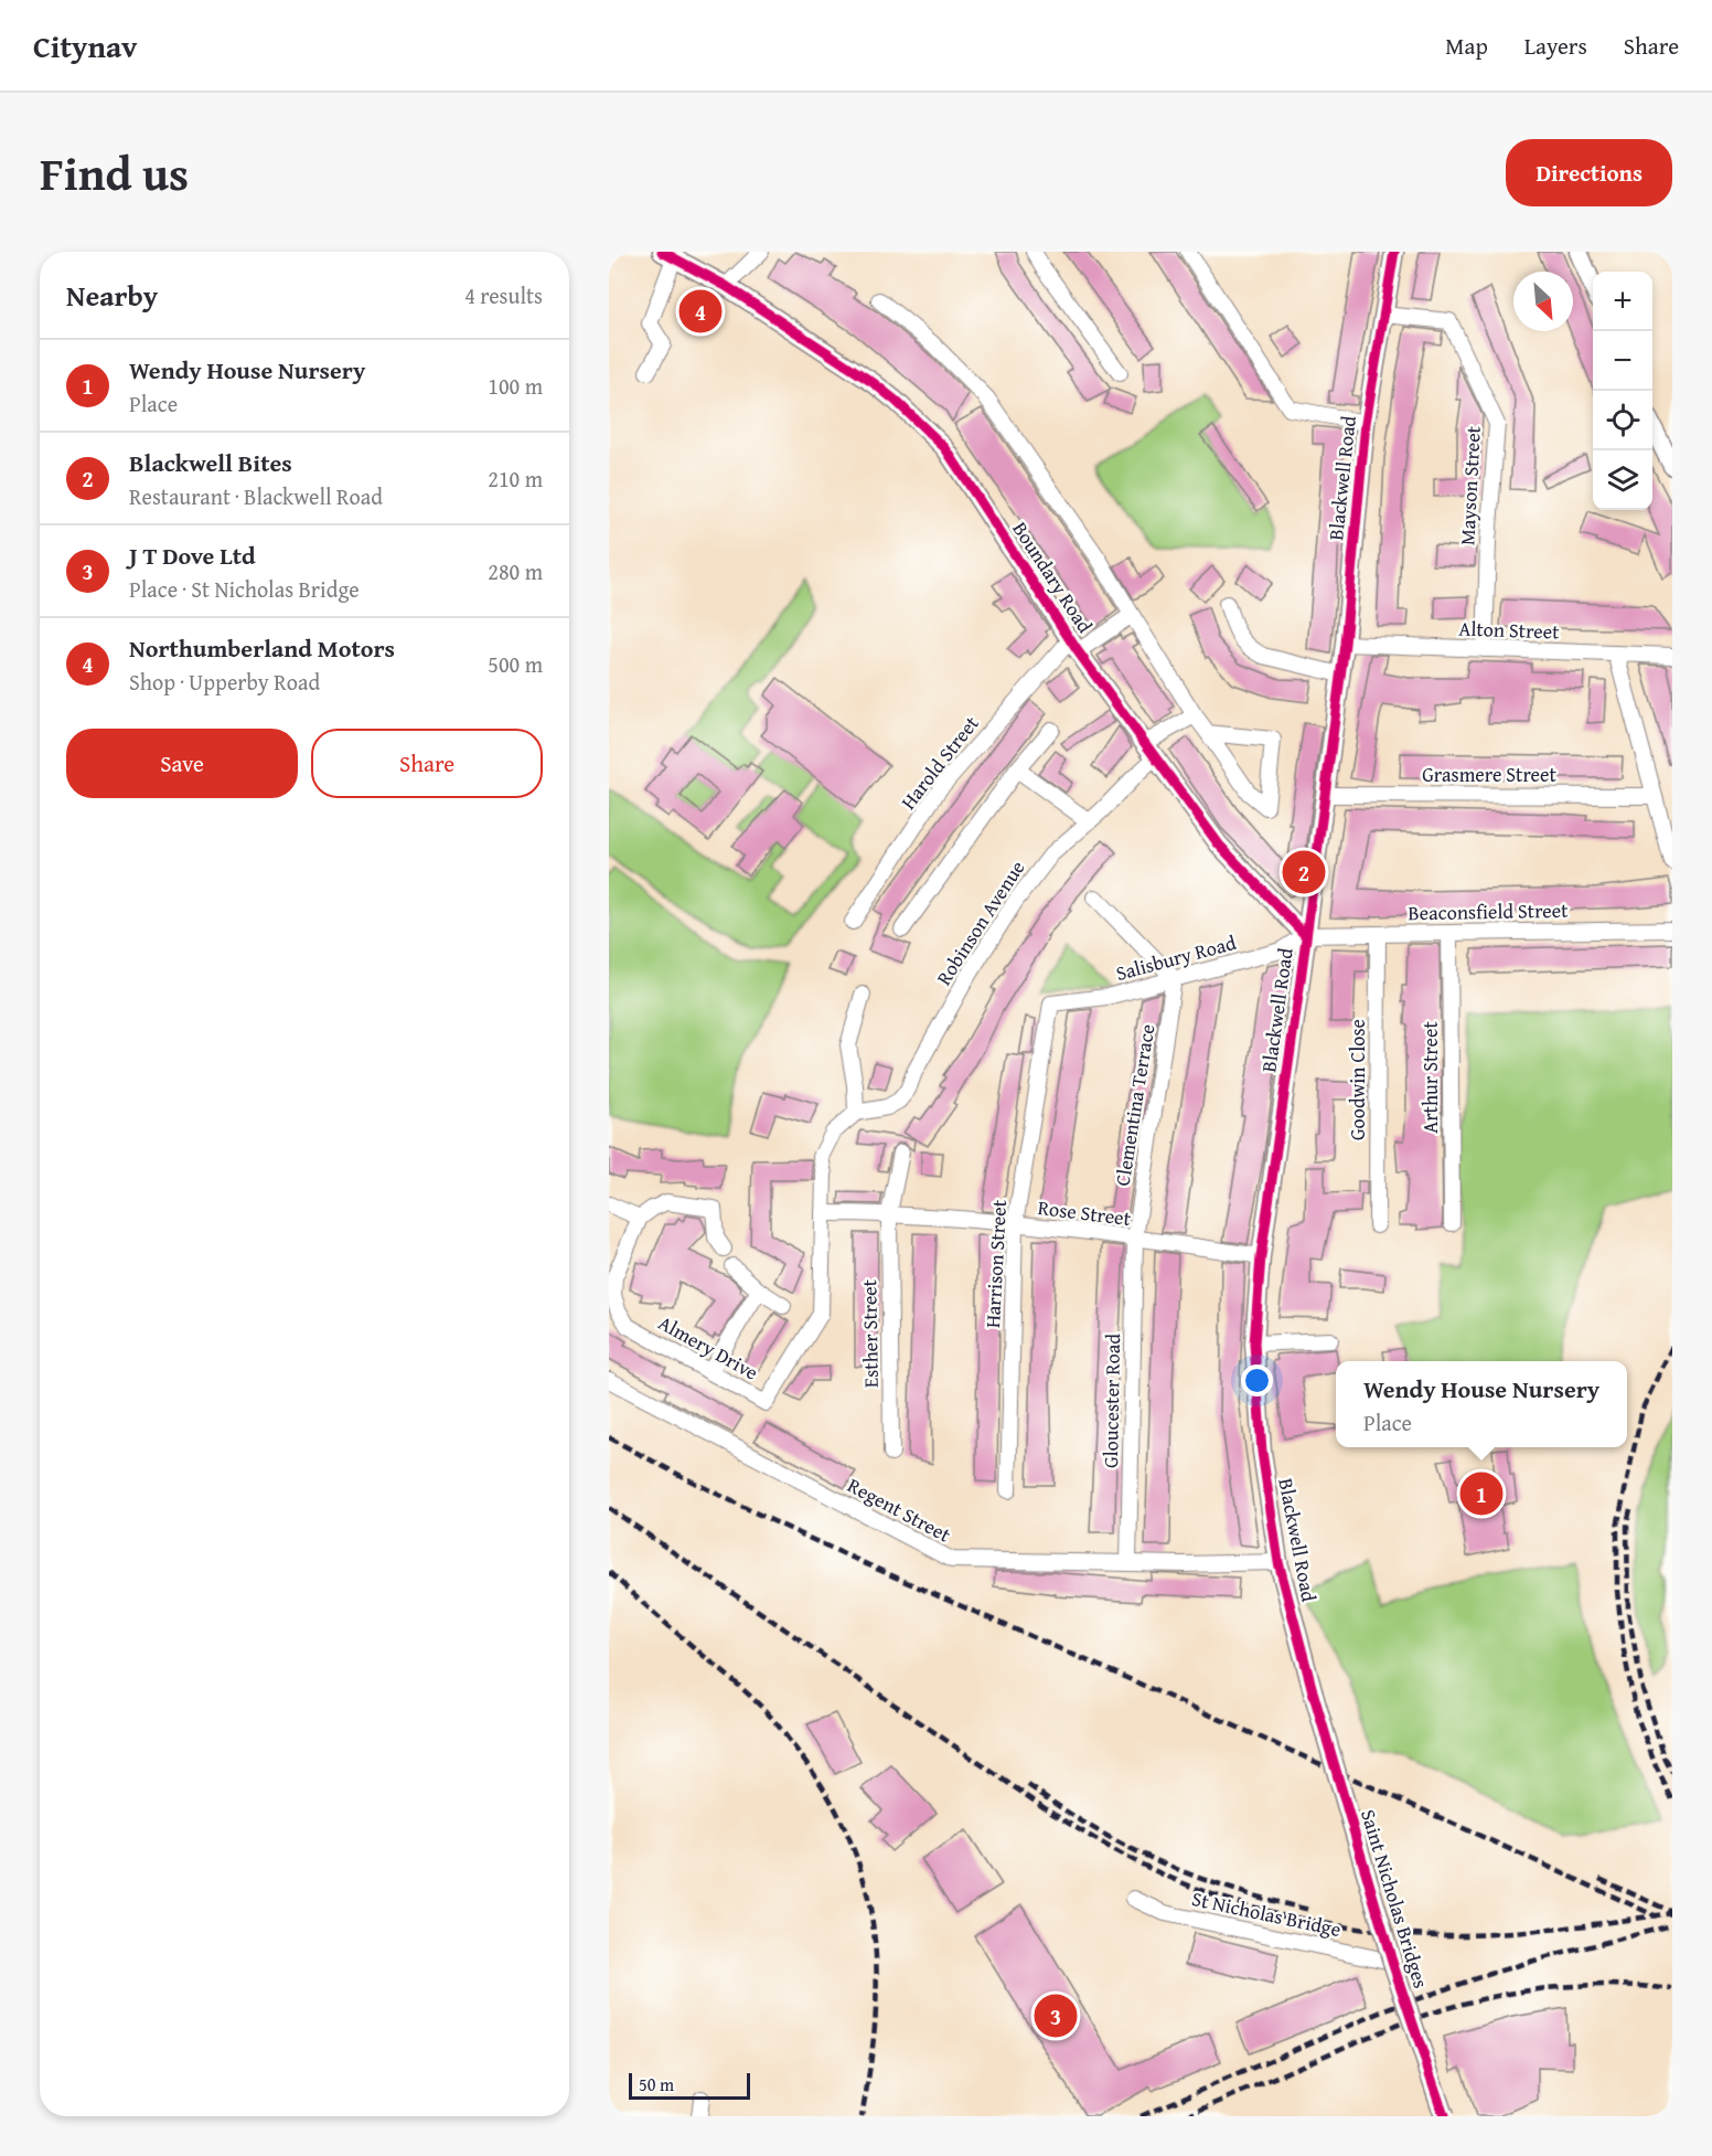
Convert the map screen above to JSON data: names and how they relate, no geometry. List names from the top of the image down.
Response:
{
  "streets": {
    "street": [
      "Blackwell Road",
      "Mayson Street",
      "Boundary Road",
      "Alton Street",
      "Harold Street",
      "Grasmere Street",
      "Beaconsfield Street",
      "Robinson Avenue",
      "Salisbury Road",
      "Arthur Street",
      "Goodwin Close",
      "Clementina Terrace",
      "Rose Street",
      "Harrison Street",
      "Esther Street",
      "Almery Drive",
      "Gloucester Road",
      "Regent Street",
      "Saint Nicholas Bridges",
      "St Nicholas Bridge"
    ]
  },
  "crossings": [
    ["Blackwell Road", "Mayson Street"],
    ["Blackwell Road", "Boundary Road"],
    ["Blackwell Road", "Alton Street"],
    ["Blackwell Road", "Grasmere Street"],
    ["Blackwell Road", "Beaconsfield Street"],
    ["Blackwell Road", "Salisbury Road"],
    ["Blackwell Road", "Rose Street"],
    ["Blackwell Road", "Regent Street"],
    ["Blackwell Road", "Saint Nicholas Bridges"],
    ["Mayson Street", "Alton Street"],
    ["Boundary Road", "Harold Street"],
    ["Boundary Road", "Beaconsfield Street"],
    ["Boundary Road", "Robinson Avenue"],
    ["Boundary Road", "Salisbury Road"],
    ["Beaconsfield Street", "Salisbury Road"],
    ["Beaconsfield Street", "Arthur Street"],
    ["Beaconsfield Street", "Goodwin Close"],
    ["Robinson Avenue", "Almery Drive"],
    ["Salisbury Road", "Clementina Terrace"],
    ["Salisbury Road", "Harrison Street"],
    ["Clementina Terrace", "Rose Street"],
    ["Clementina Terrace", "Gloucester Road"],
    ["Rose Street", "Harrison Street"],
    ["Rose Street", "Esther Street"],
    ["Rose Street", "Almery Drive"],
    ["Rose Street", "Gloucester Road"],
    ["Gloucester Road", "Regent Street"],
    ["Saint Nicholas Bridges", "St Nicholas Bridge"]
  ],
  "scale_bar": "50 m",
  "north": "bottom right",
  "page": {
    "header": "Citynav",
    "nav": ["Map", "Layers", "Share"],
    "title": "Find us",
    "buttons": [
      "Directions",
      ["Save", "Share"]
    ],
    "heading": ["Nearby", "4 results"],
    "map_buttons": ["+", "−"],
    "pins": [
      "4",
      "2",
      "1",
      "3"
    ],
    "list": [
      {
        "mark": "1",
        "name": "Wendy House Nursery",
        "note": "Place",
        "value": "100 m"
      },
      {
        "mark": "2",
        "name": "Blackwell Bites",
        "note": "Restaurant · Blackwell Road",
        "value": "210 m"
      },
      {
        "mark": "3",
        "name": "J T Dove Ltd",
        "note": "Place · St Nicholas Bridge",
        "value": "280 m"
      },
      {
        "mark": "4",
        "name": "Northumberland Motors",
        "note": "Shop · Upperby Road",
        "value": "500 m"
      }
    ],
    "popup": ["Wendy House Nursery", "Place"],
    "scale": "50 m"
  }
}
